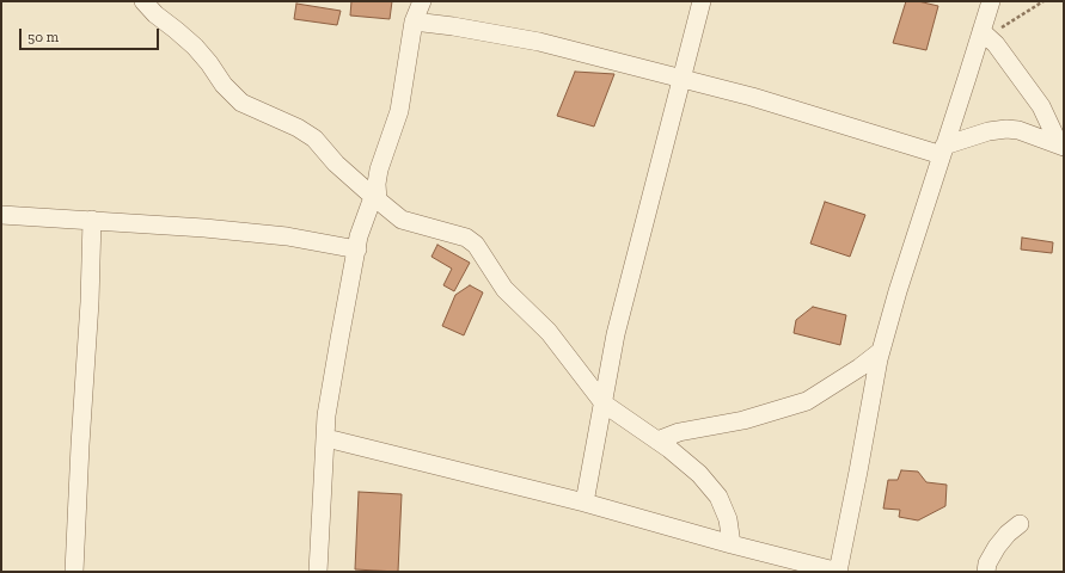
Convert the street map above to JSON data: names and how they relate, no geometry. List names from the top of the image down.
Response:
{
  "scale_bar": "50 m"
}
